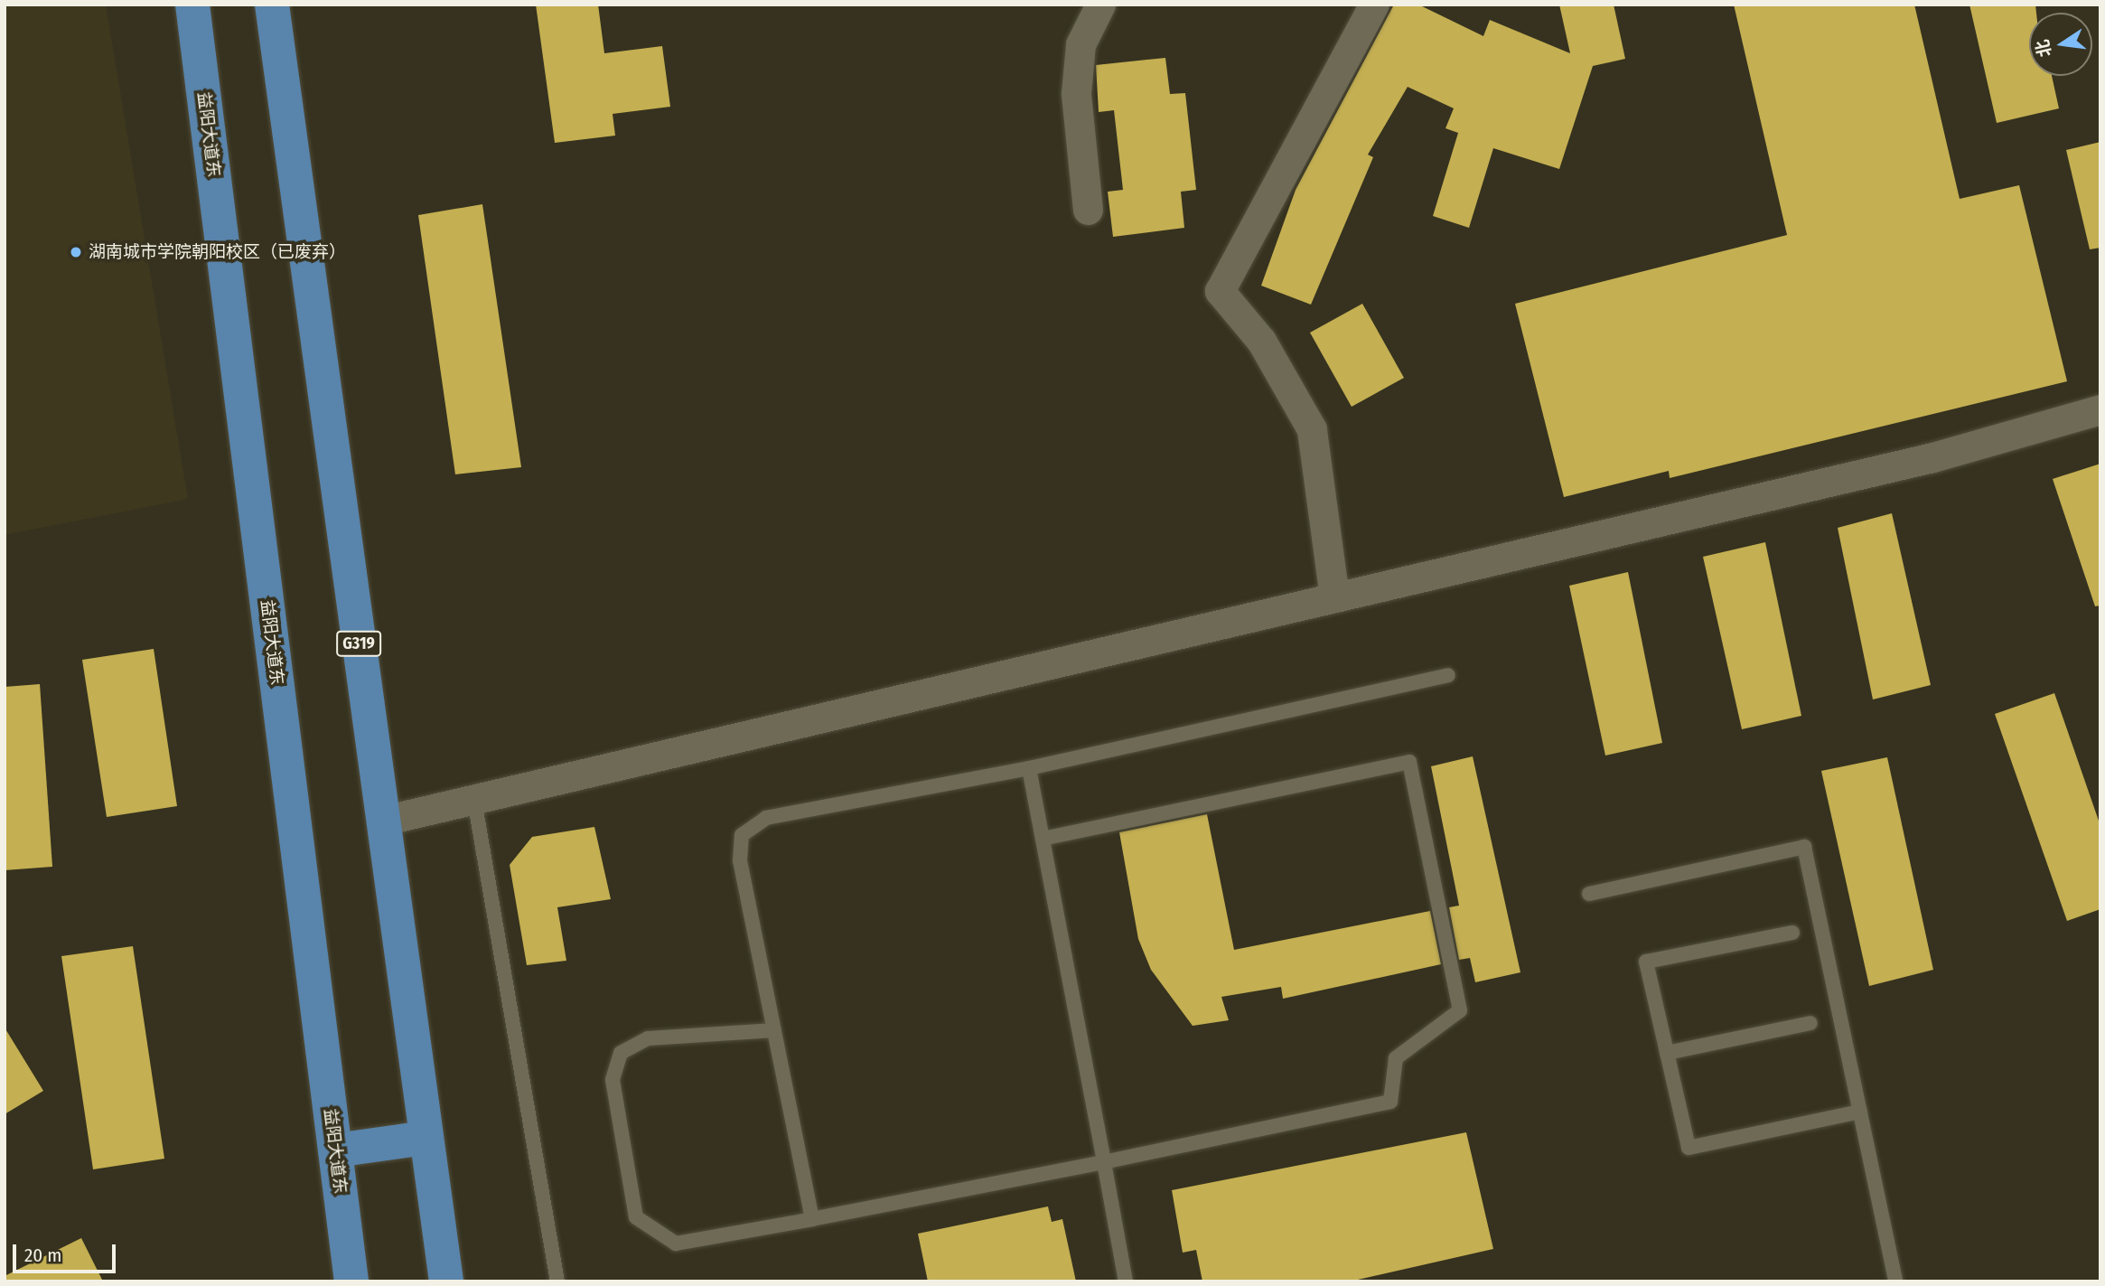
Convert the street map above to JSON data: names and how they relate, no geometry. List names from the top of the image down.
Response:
{
  "streets": {
    "main road": ["益阳大道东", "G319"]
  },
  "places": ["湖南城市学院朝阳校区（已废弃）"],
  "scale_bar": "20 m",
  "north": "left"
}
